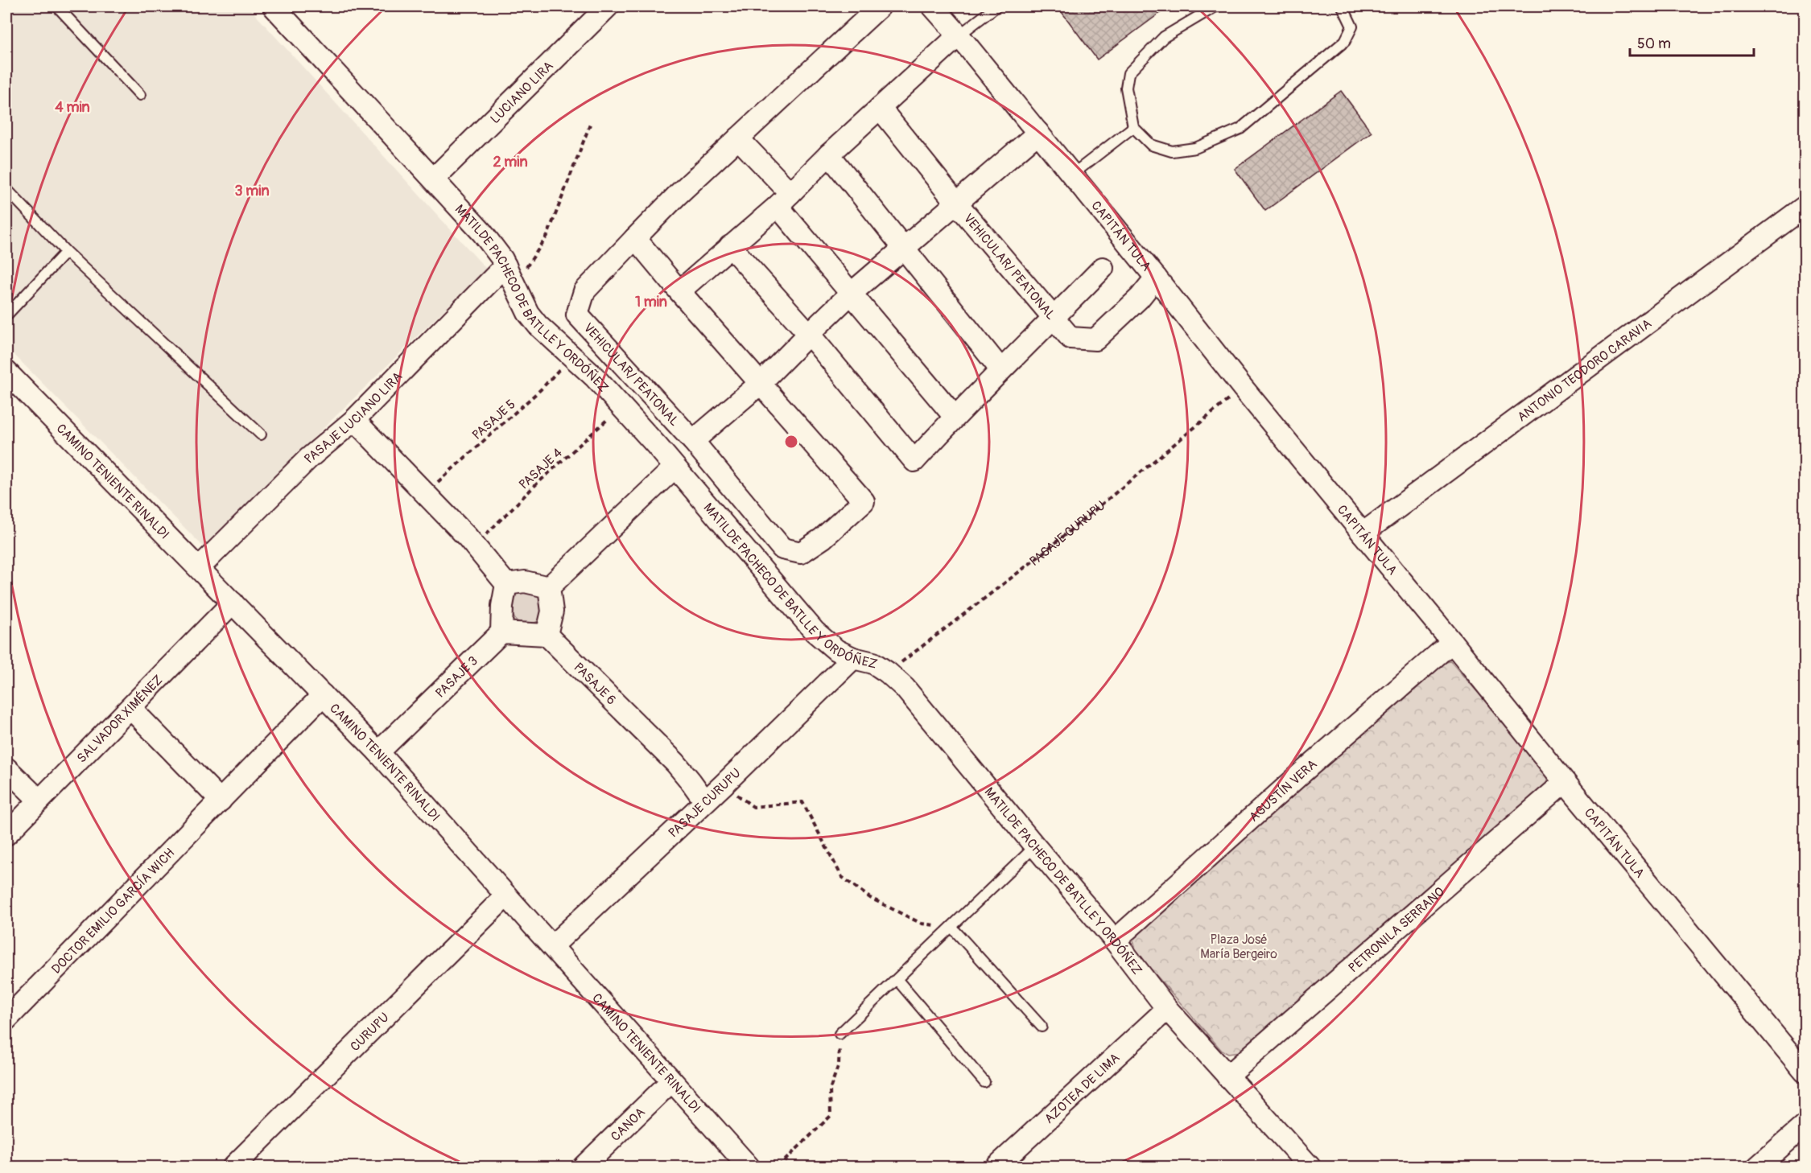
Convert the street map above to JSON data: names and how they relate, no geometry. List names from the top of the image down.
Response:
{
  "streets": {
    "street": [
      "LUCIANO LIRA",
      "CAPITÁN TULA",
      "VEHICULAR/ PEATONAL",
      "MATILDE PACHECO DE BATLLE Y ORDÓÑEZ",
      "ANTONIO TEODORO CARAVIA",
      "PASAJE LUCIANO LIRA",
      "CAMINO TENIENTE RINALDI",
      "PASAJE CURUPU",
      "PASAJE 3",
      "PASAJE 6",
      "SALVADOR XIMÉNEZ",
      "AGUSTÍN VERA",
      "DOCTOR EMILIO GARCÍA WICH",
      "PETRONILA SERRANO",
      "CURUPU",
      "AZOTEA DE LIMA",
      "CANOA"
    ],
    "path": ["PASAJE 5", "PASAJE 4"]
  },
  "crossings": [
    ["LUCIANO LIRA", "MATILDE PACHECO DE BATLLE Y ORDÓÑEZ"],
    ["CAPITÁN TULA", "VEHICULAR/ PEATONAL"],
    ["CAPITÁN TULA", "ANTONIO TEODORO CARAVIA"],
    ["CAPITÁN TULA", "PASAJE CURUPU"],
    ["CAPITÁN TULA", "AGUSTÍN VERA"],
    ["CAPITÁN TULA", "PETRONILA SERRANO"],
    ["MATILDE PACHECO DE BATLLE Y ORDÓÑEZ", "PASAJE LUCIANO LIRA"],
    ["MATILDE PACHECO DE BATLLE Y ORDÓÑEZ", "PASAJE 5"],
    ["MATILDE PACHECO DE BATLLE Y ORDÓÑEZ", "PASAJE 4"],
    ["MATILDE PACHECO DE BATLLE Y ORDÓÑEZ", "PASAJE CURUPU"],
    ["MATILDE PACHECO DE BATLLE Y ORDÓÑEZ", "AGUSTÍN VERA"],
    ["MATILDE PACHECO DE BATLLE Y ORDÓÑEZ", "PETRONILA SERRANO"],
    ["MATILDE PACHECO DE BATLLE Y ORDÓÑEZ", "AZOTEA DE LIMA"],
    ["PASAJE LUCIANO LIRA", "CAMINO TENIENTE RINALDI"],
    ["CAMINO TENIENTE RINALDI", "PASAJE CURUPU"],
    ["CAMINO TENIENTE RINALDI", "PASAJE 3"],
    ["CAMINO TENIENTE RINALDI", "SALVADOR XIMÉNEZ"],
    ["CAMINO TENIENTE RINALDI", "DOCTOR EMILIO GARCÍA WICH"],
    ["CAMINO TENIENTE RINALDI", "CURUPU"],
    ["CAMINO TENIENTE RINALDI", "CANOA"],
    ["PASAJE CURUPU", "PASAJE 6"]
  ],
  "parks": ["Plaza José María Bergeiro"],
  "scale_bar": "50 m",
  "rings": [
    "4 min",
    "2 min",
    "3 min",
    "1 min"
  ]
}
